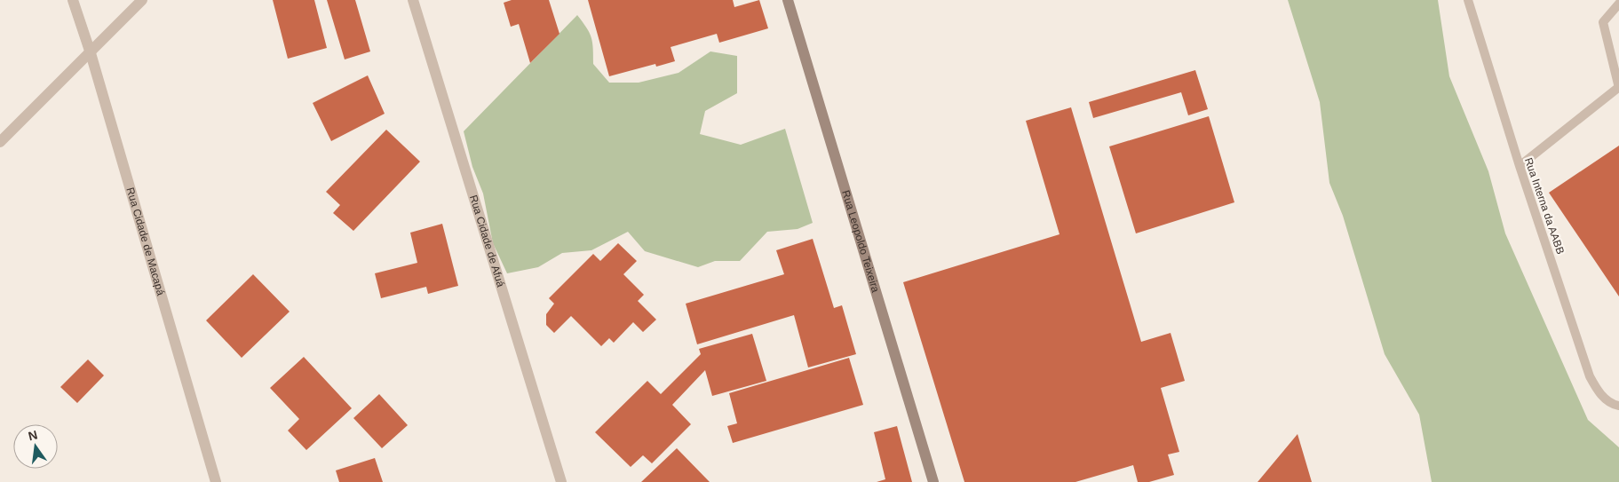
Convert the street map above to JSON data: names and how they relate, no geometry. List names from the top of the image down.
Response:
{
  "streets": {
    "main road": ["Rua Leopoldo Teixeira"],
    "street": ["Rua Cidade de Macapá", "Rua Cidade de Afuá"],
    "lane": ["Rua Interna da AABB"]
  },
  "north": "top"
}
